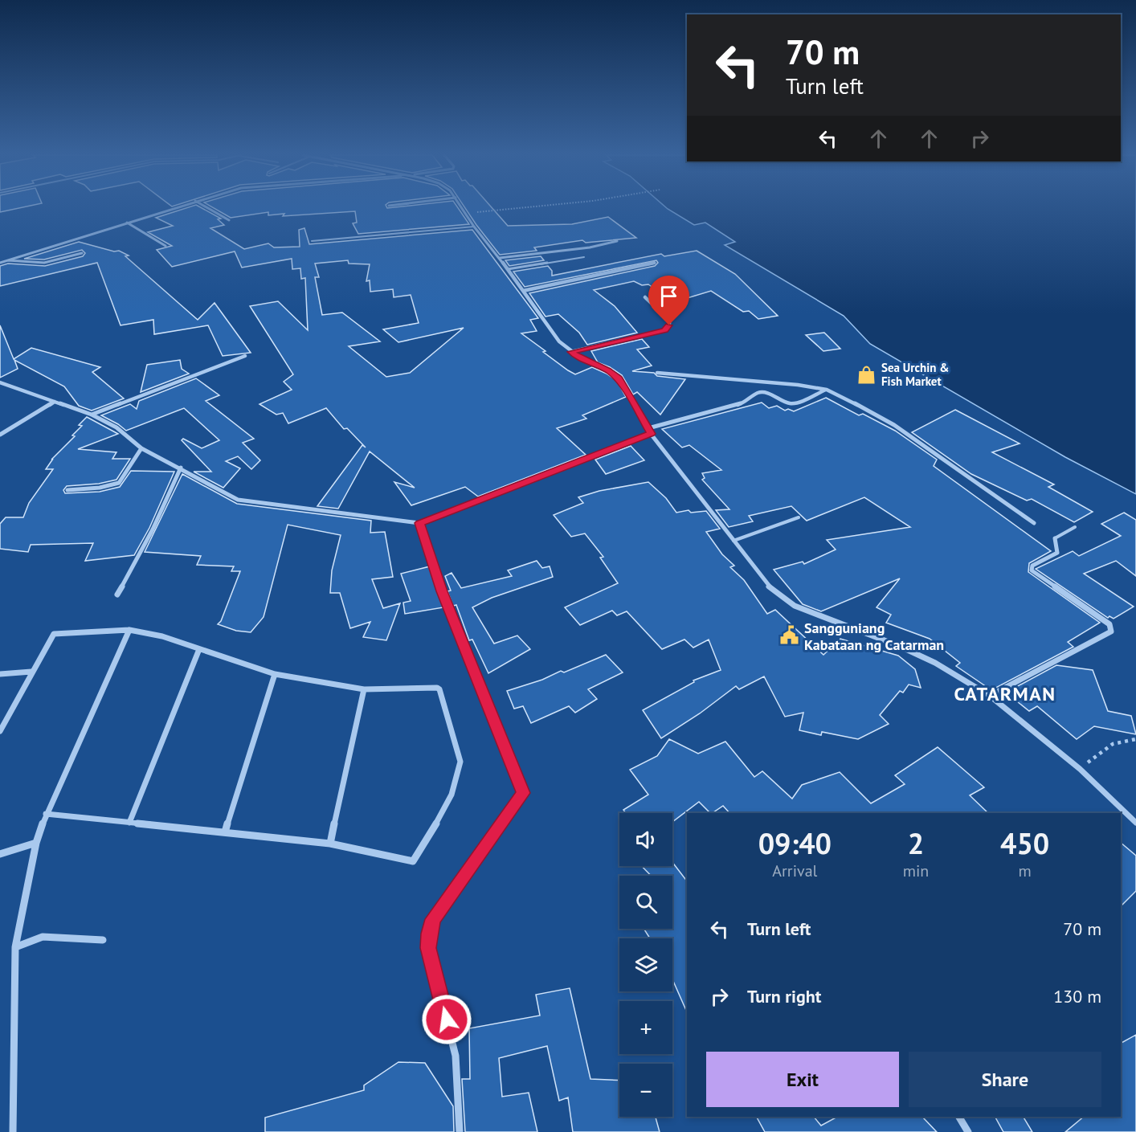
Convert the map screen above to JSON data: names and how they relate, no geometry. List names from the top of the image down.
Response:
{
  "districts": ["CATARMAN"],
  "places": {
    "shop": ["Sea Urchin & Fish Market"],
    "public building": ["Sangguniang Kabataan ng Catarman"]
  },
  "page": {
    "turn": ["70 m", "Turn left"],
    "map_buttons": ["+", "−"],
    "eta": [
      "09:40",
      "Arrival",
      "2",
      "min",
      "450",
      "m"
    ],
    "list": [
      {
        "name": "Turn left",
        "value": "70 m"
      },
      {
        "name": "Turn right",
        "value": "130 m"
      }
    ],
    "buttons": ["Exit", "Share"]
  }
}
